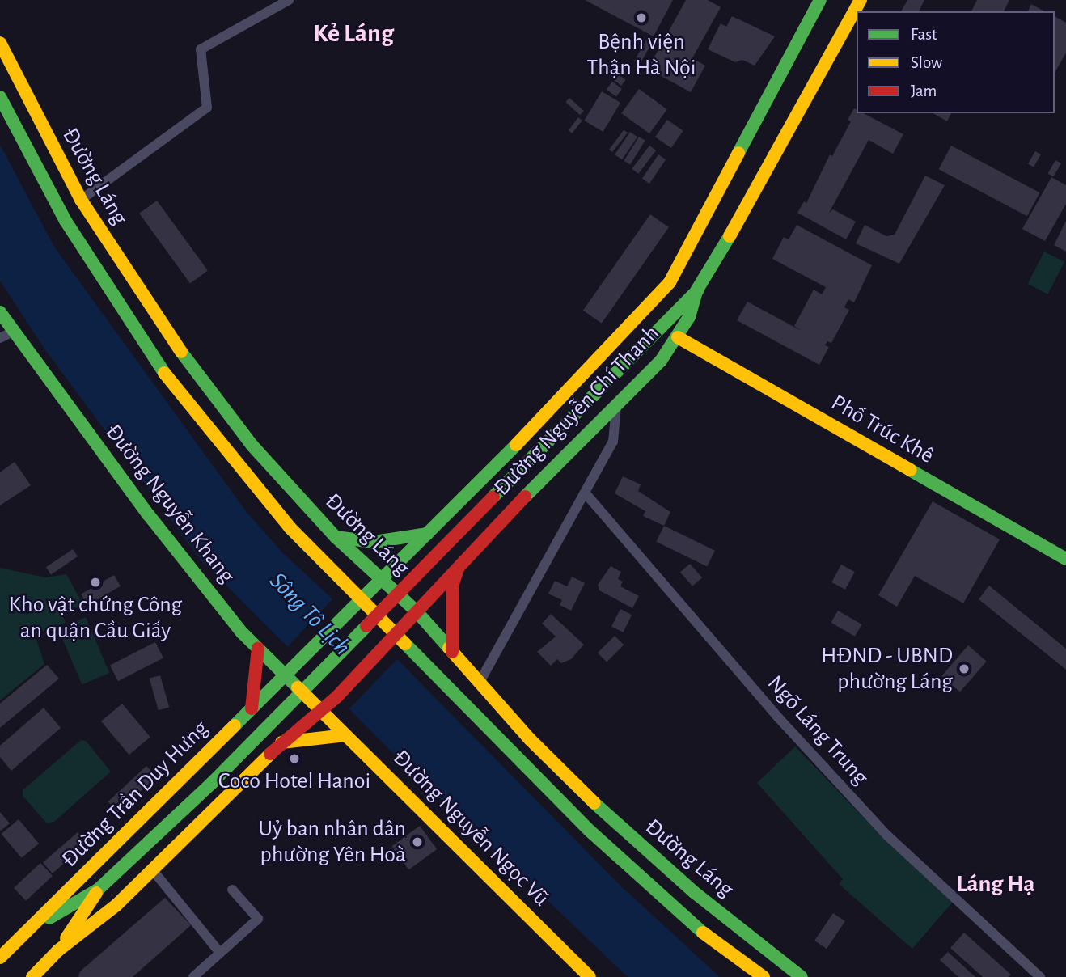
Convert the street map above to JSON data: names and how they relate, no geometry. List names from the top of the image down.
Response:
{
  "streets": {
    "main road": [
      "Đường Láng",
      "Đường Nguyễn Chí Thanh",
      "Phố Trúc Khê",
      "Đường Nguyễn Khang",
      "Đường Trần Duy Hưng",
      "Đường Nguyễn Ngọc Vũ"
    ],
    "street": ["Ngõ Láng Trung"]
  },
  "crossings": [
    ["Đường Láng", "Đường Nguyễn Chí Thanh"],
    ["Đường Nguyễn Chí Thanh", "Phố Trúc Khê"],
    ["Đường Nguyễn Chí Thanh", "Đường Nguyễn Khang"],
    ["Đường Nguyễn Chí Thanh", "Đường Trần Duy Hưng"],
    ["Đường Nguyễn Chí Thanh", "Đường Nguyễn Ngọc Vũ"],
    ["Đường Nguyễn Khang", "Đường Trần Duy Hưng"],
    ["Đường Nguyễn Khang", "Đường Nguyễn Ngọc Vũ"]
  ],
  "districts": ["Kẻ Láng", "Láng Hạ"],
  "water": ["Sông Tô Lịch"],
  "places": [
    "Bệnh viện Thận Hà Nội",
    "Kho vật chứng Công an quận Cầu Giấy",
    "HĐND - UBND phường Láng",
    "Coco Hotel Hanoi",
    "Uỷ ban nhân dân phường Yên Hoà"
  ],
  "legend": ["Fast", "Slow", "Jam"]
}
